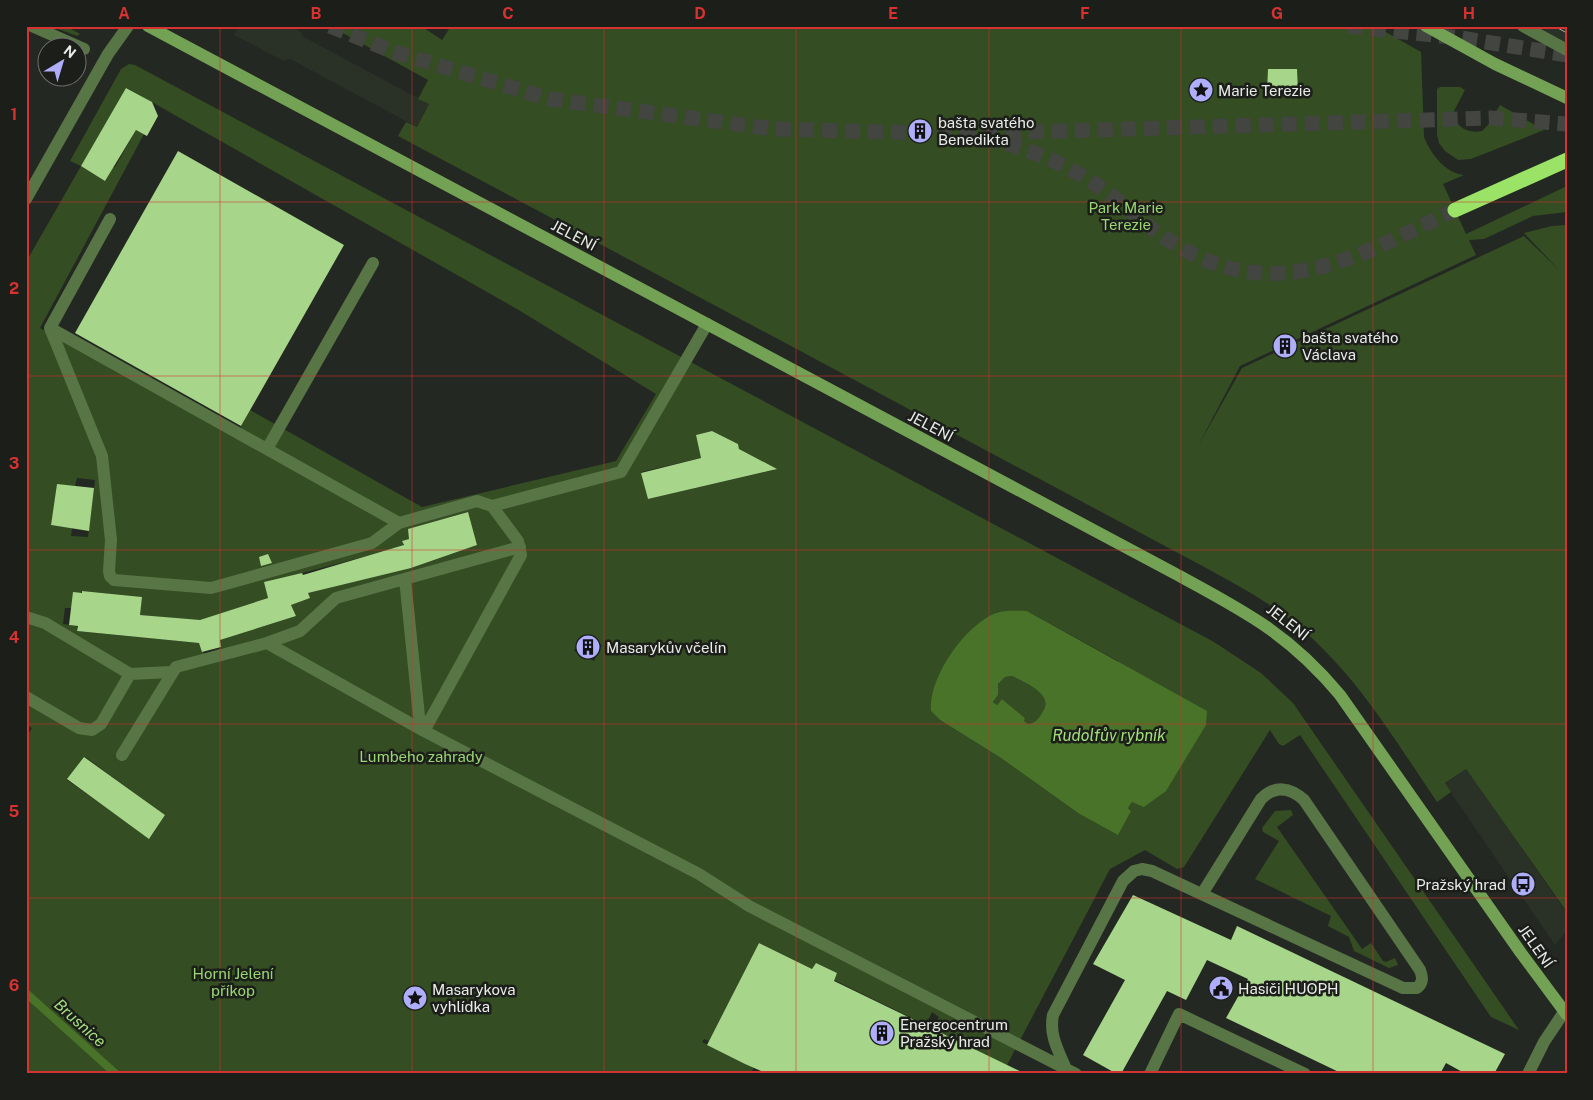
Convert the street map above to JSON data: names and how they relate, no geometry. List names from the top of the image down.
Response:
{
  "streets": {
    "main road": ["JELENÍ"]
  },
  "water": ["Rudolfův rybník", "Brusnice"],
  "parks": ["Park Marie Terezie", "Lumbeho zahrady", "Horní Jelení příkop"],
  "places": {
    "place": ["Marie Terezie", "Masarykova vyhlídka"],
    "building": [
      "bašta svatého Benedikta",
      "bašta svatého Václava",
      "Masarykův včelín",
      "Energocentrum Pražský hrad"
    ],
    "bus stop": ["Pražský hrad"],
    "public building": ["Hasiči HUOPH"]
  },
  "north": "top right",
  "grid": {
    "columns": [
      "A",
      "B",
      "C",
      "D",
      "E",
      "F",
      "G",
      "H"
    ],
    "rows": [
      "1",
      "2",
      "3",
      "4",
      "5",
      "6"
    ]
  }
}
